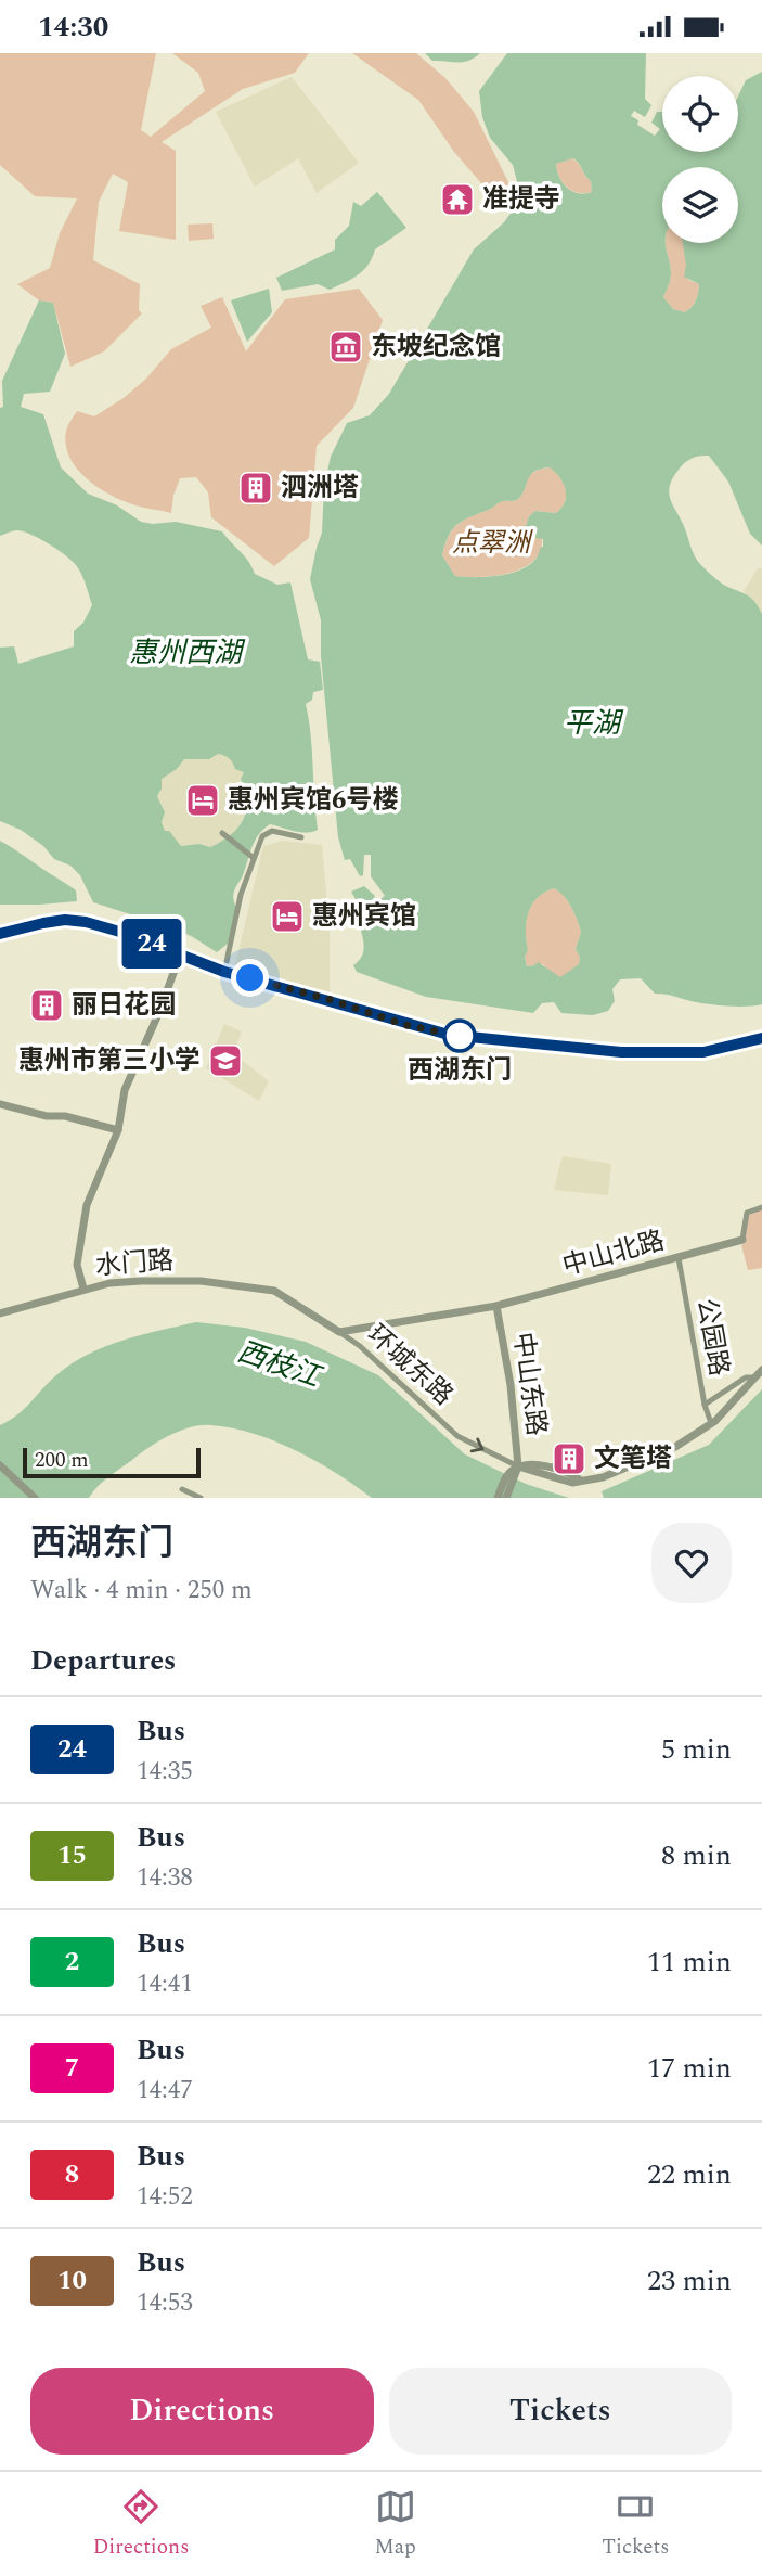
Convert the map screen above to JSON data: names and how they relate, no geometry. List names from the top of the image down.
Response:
{
  "streets": {
    "street": [
      "中山北路",
      "水门路",
      "公园路",
      "环城东路",
      "中山东路"
    ]
  },
  "crossings": [
    ["中山北路", "公园路"],
    ["中山北路", "环城东路"],
    ["中山北路", "中山东路"],
    ["水门路", "环城东路"],
    ["环城东路", "中山东路"]
  ],
  "one_way": ["环城东路"],
  "water": ["惠州西湖", "平湖", "西枝江"],
  "parks": ["点翠洲"],
  "places": {
    "temple": ["准提寺"],
    "museum": ["东坡纪念馆"],
    "building": ["泗洲塔", "丽日花园", "文笔塔"],
    "hotel": ["惠州宾馆6号楼", "惠州宾馆"],
    "other": ["西湖东门"],
    "school or university": ["惠州市第三小学"]
  },
  "lines": ["bus line 24"],
  "scale_bar": "200 m",
  "page": {
    "status": "14:30",
    "on_map": "24",
    "scale": "200 m",
    "heading": [
      ["西湖东门", "Walk · 4 min · 250 m"],
      "Departures"
    ],
    "list": [
      {
        "mark": "24",
        "name": "Bus",
        "note": "14:35",
        "value": "5 min"
      },
      {
        "mark": "15",
        "name": "Bus",
        "note": "14:38",
        "value": "8 min"
      },
      {
        "mark": "2",
        "name": "Bus",
        "note": "14:41",
        "value": "11 min"
      },
      {
        "mark": "7",
        "name": "Bus",
        "note": "14:47",
        "value": "17 min"
      },
      {
        "mark": "8",
        "name": "Bus",
        "note": "14:52",
        "value": "22 min"
      },
      {
        "mark": "10",
        "name": "Bus",
        "note": "14:53",
        "value": "23 min"
      }
    ],
    "buttons": ["Directions", "Tickets"],
    "tabs": ["Directions", "Map", "Tickets"]
  }
}
